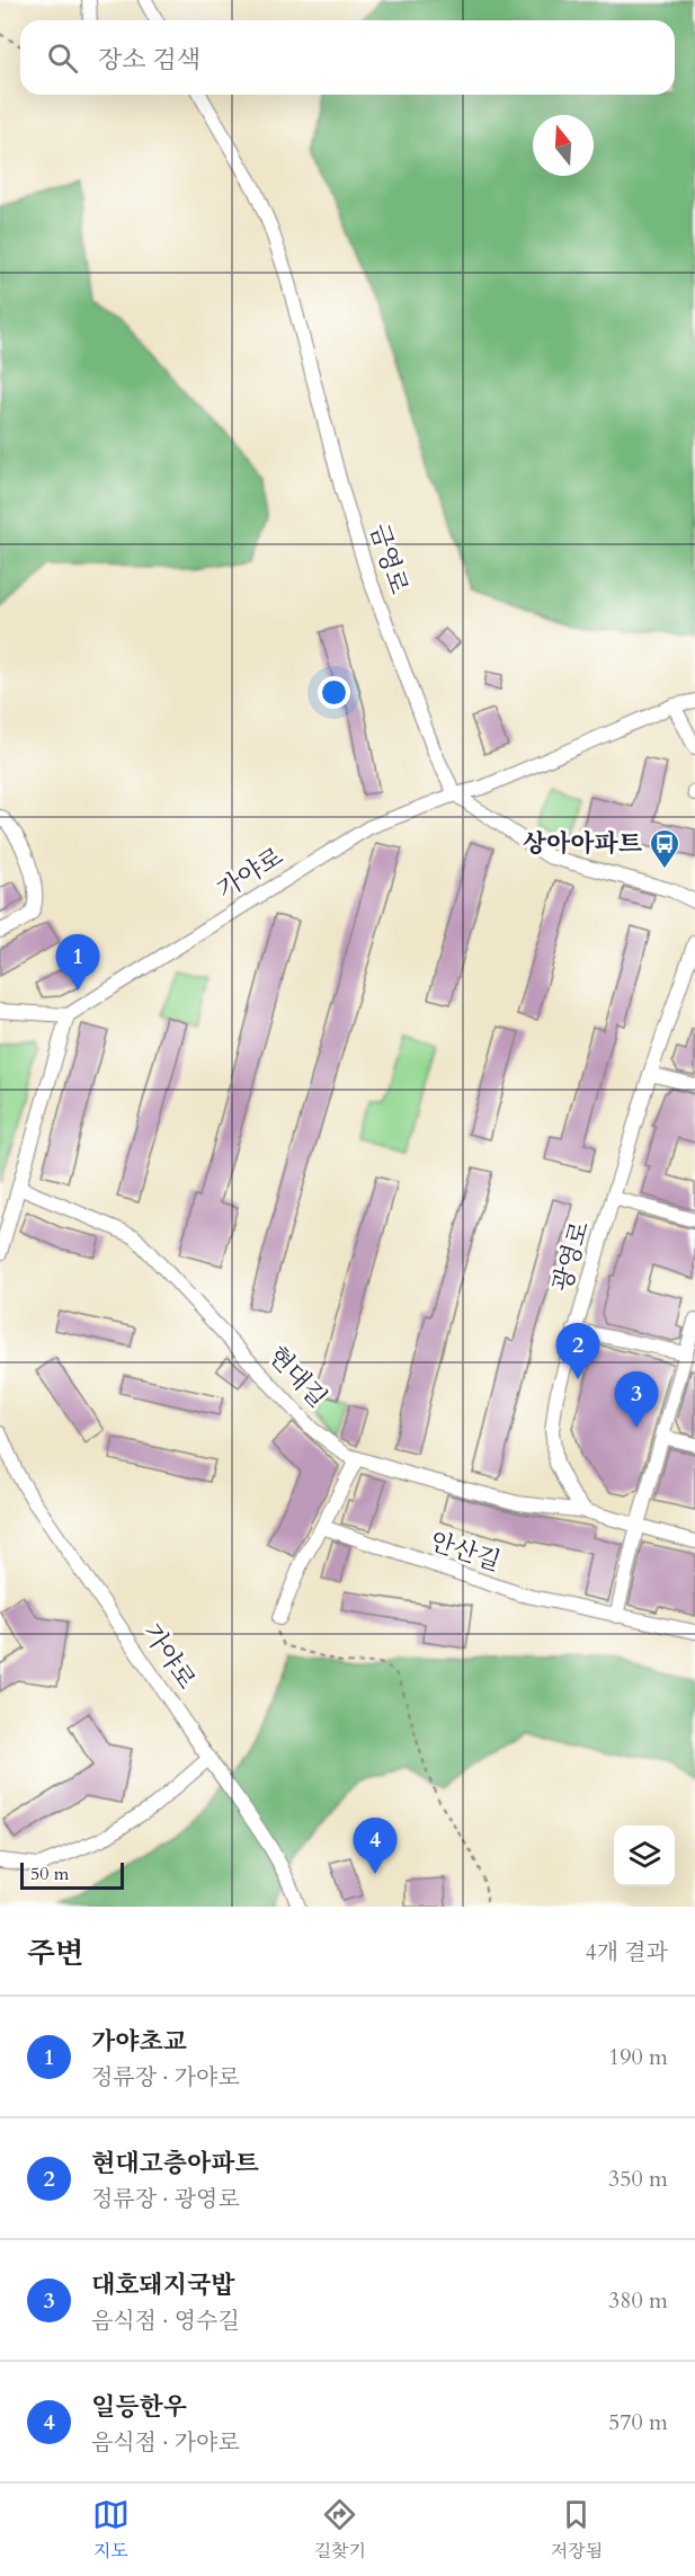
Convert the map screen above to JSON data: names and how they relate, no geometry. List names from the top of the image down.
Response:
{
  "streets": {
    "street": [
      "금영로",
      "가야로",
      "광영로",
      "현대길",
      "안산길"
    ]
  },
  "crossings": [
    ["금영로", "가야로"],
    ["광영로", "현대길"]
  ],
  "places": {
    "bus stop": ["상아아파트"]
  },
  "scale_bar": "50 m",
  "north": "top",
  "page": {
    "search": "장소 검색",
    "pins": [
      "1",
      "2",
      "3",
      "4"
    ],
    "scale": "50 m",
    "heading": ["주변", "4개 결과"],
    "list": [
      {
        "mark": "1",
        "name": "가야초교",
        "note": "정류장 · 가야로",
        "value": "190 m"
      },
      {
        "mark": "2",
        "name": "현대고층아파트",
        "note": "정류장 · 광영로",
        "value": "350 m"
      },
      {
        "mark": "3",
        "name": "대호돼지국밥",
        "note": "음식점 · 영수길",
        "value": "380 m"
      },
      {
        "mark": "4",
        "name": "일등한우",
        "note": "음식점 · 가야로",
        "value": "570 m"
      }
    ],
    "nav": ["지도", "길찾기", "저장됨"]
  }
}
